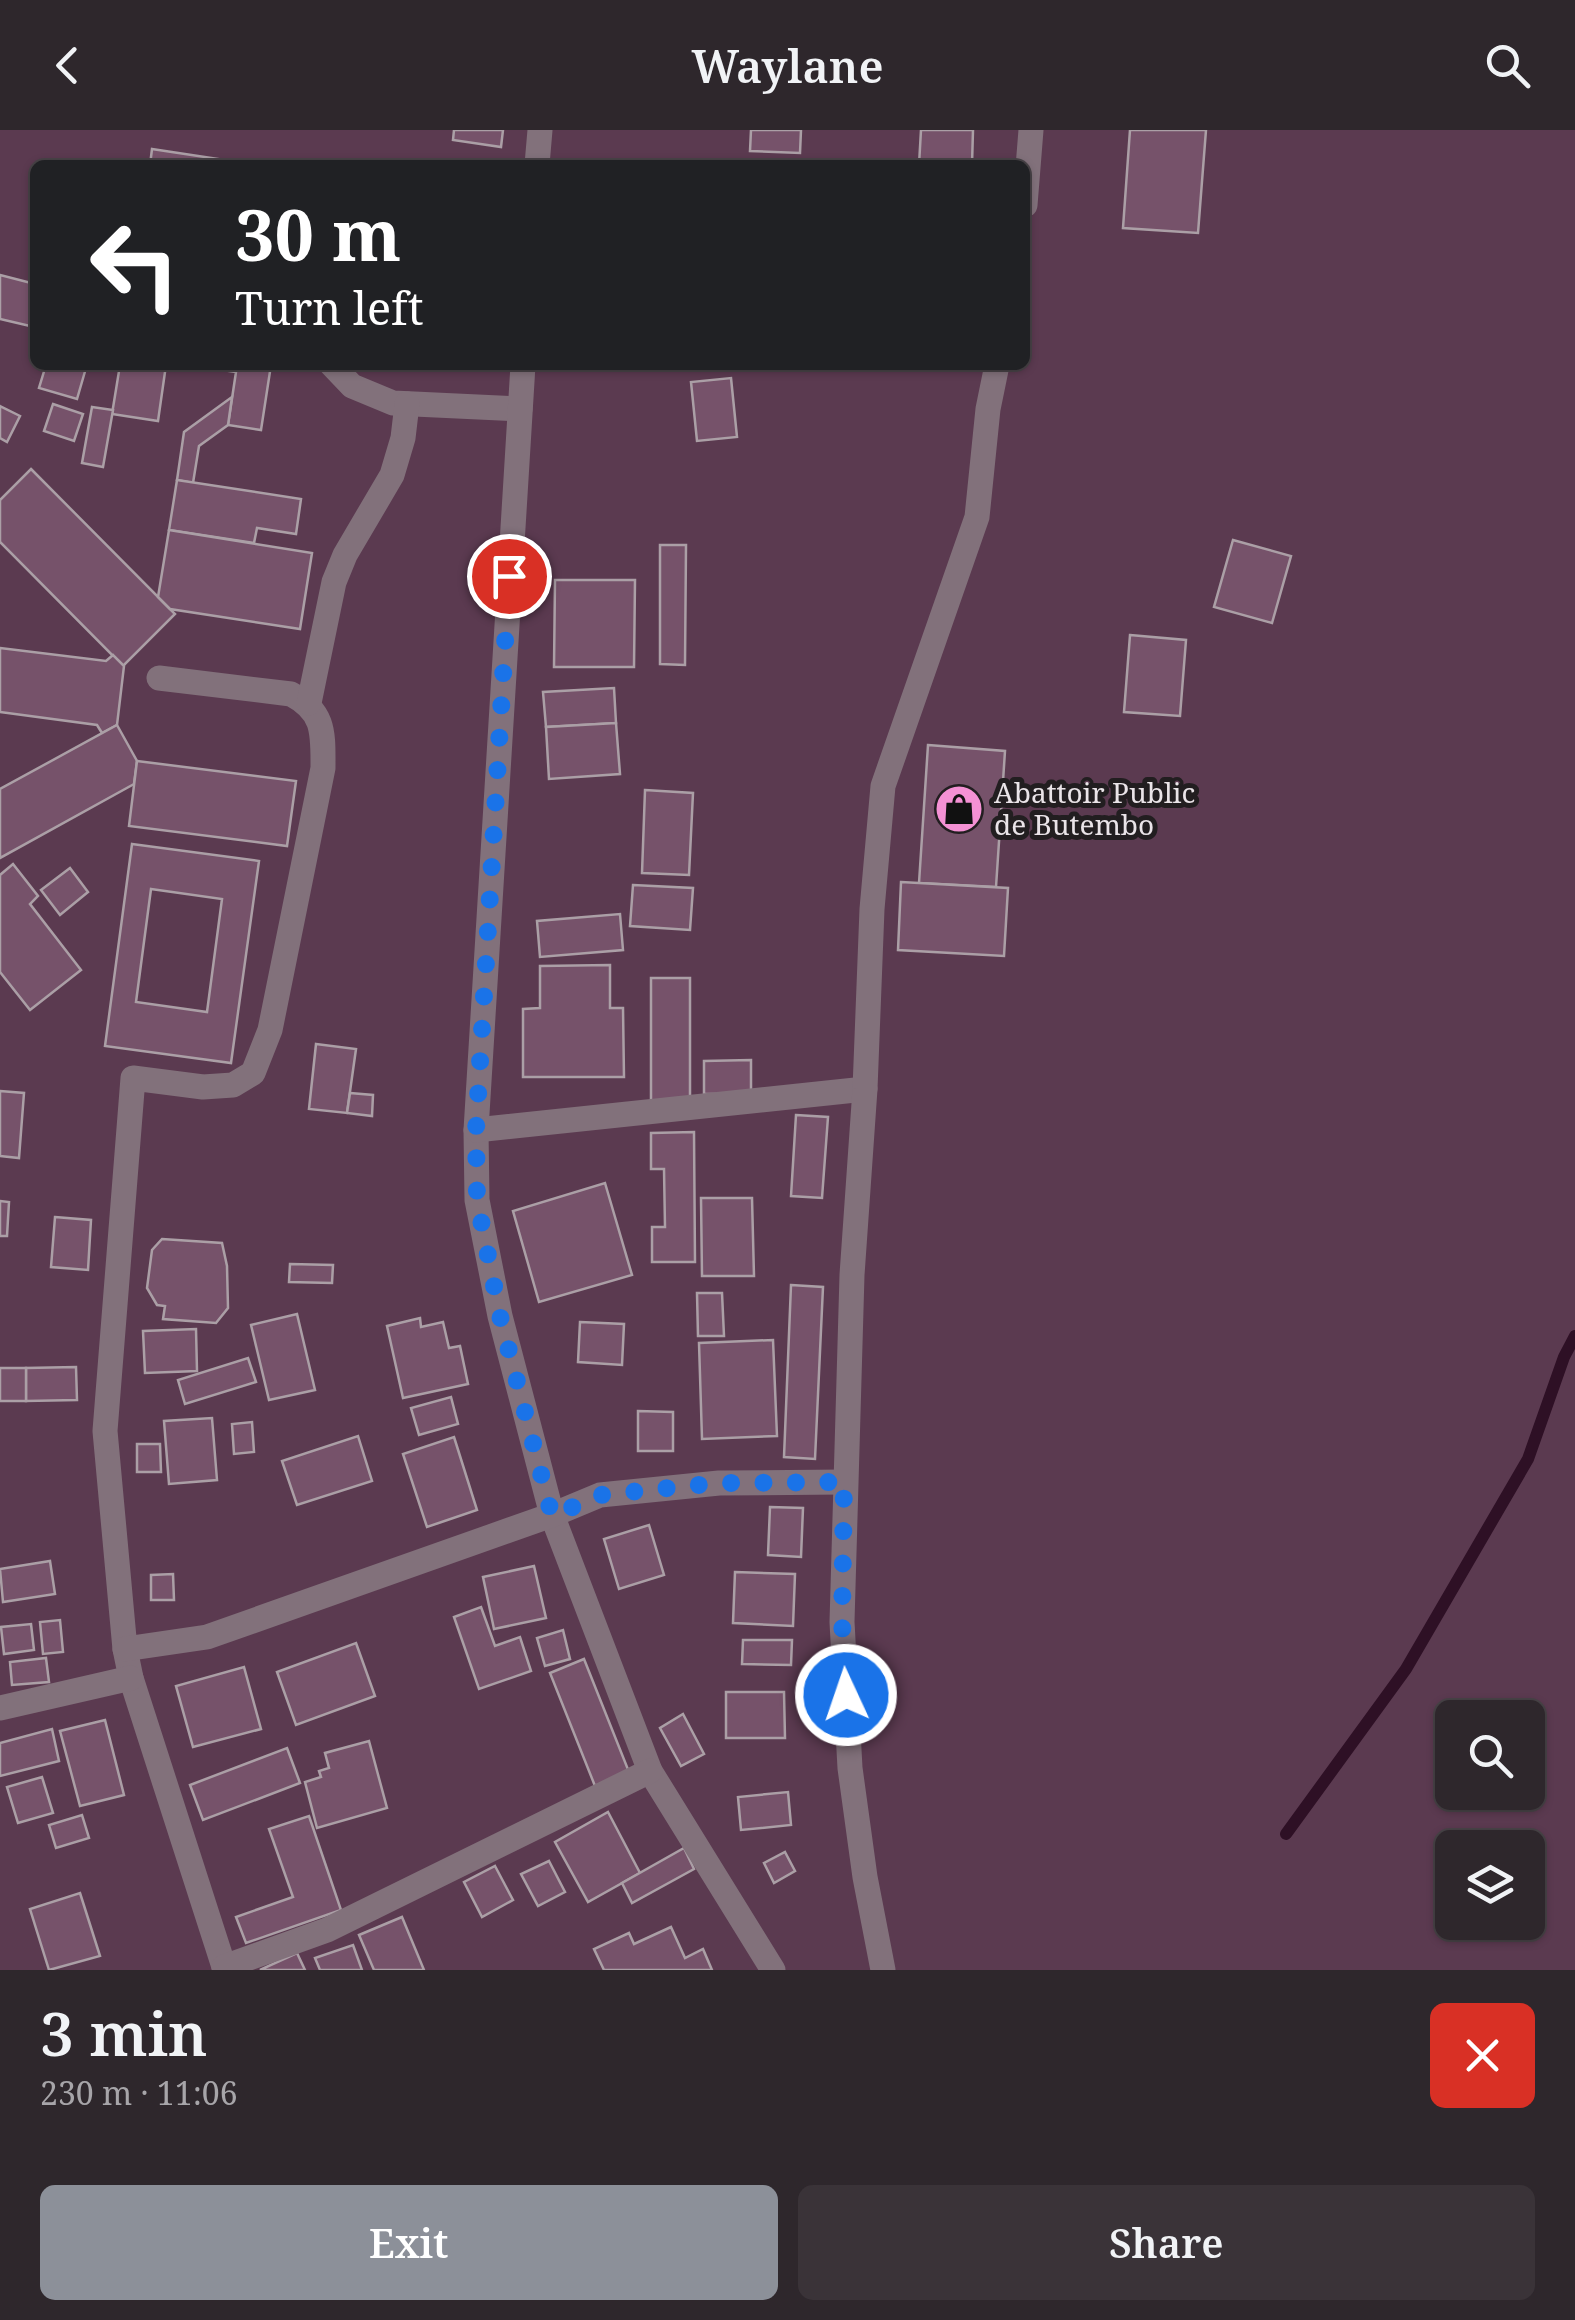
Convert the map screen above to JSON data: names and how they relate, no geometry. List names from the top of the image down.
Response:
{
  "places": {
    "shop": ["Abattoir Public de Butembo"]
  },
  "page": {
    "header": "Waylane",
    "turn": ["30 m", "Turn left"],
    "heading": ["3 min", "230 m · 11:06"],
    "buttons": ["Exit", "Share"]
  }
}
